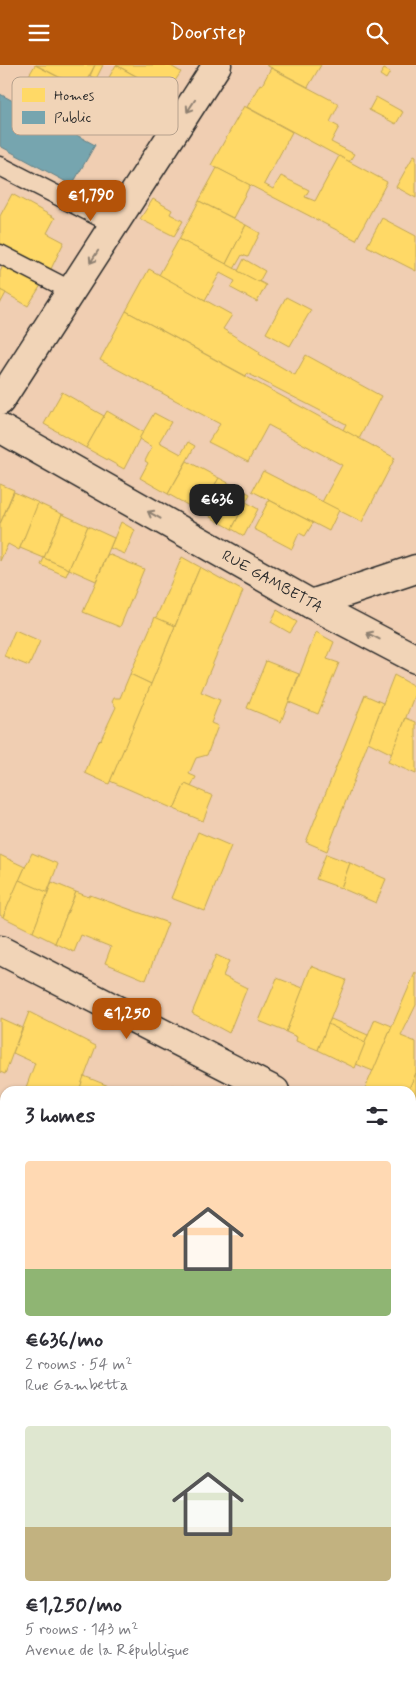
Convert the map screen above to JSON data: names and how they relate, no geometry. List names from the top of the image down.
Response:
{
  "streets": {
    "street": ["RUE GAMBETTA"]
  },
  "one_way": ["RUE GAMBETTA"],
  "legend": ["Homes", "Public"],
  "page": {
    "header": "Doorstep",
    "price": ["€1,790", "€636", "€1,250"],
    "heading": "3 homes",
    "list": [
      {
        "name": "€636/mo",
        "note": "2 rooms · 54 m² · Rue Gambetta"
      },
      {
        "name": "€1,250/mo",
        "note": "5 rooms · 143 m² · Avenue de la République"
      }
    ]
  }
}
